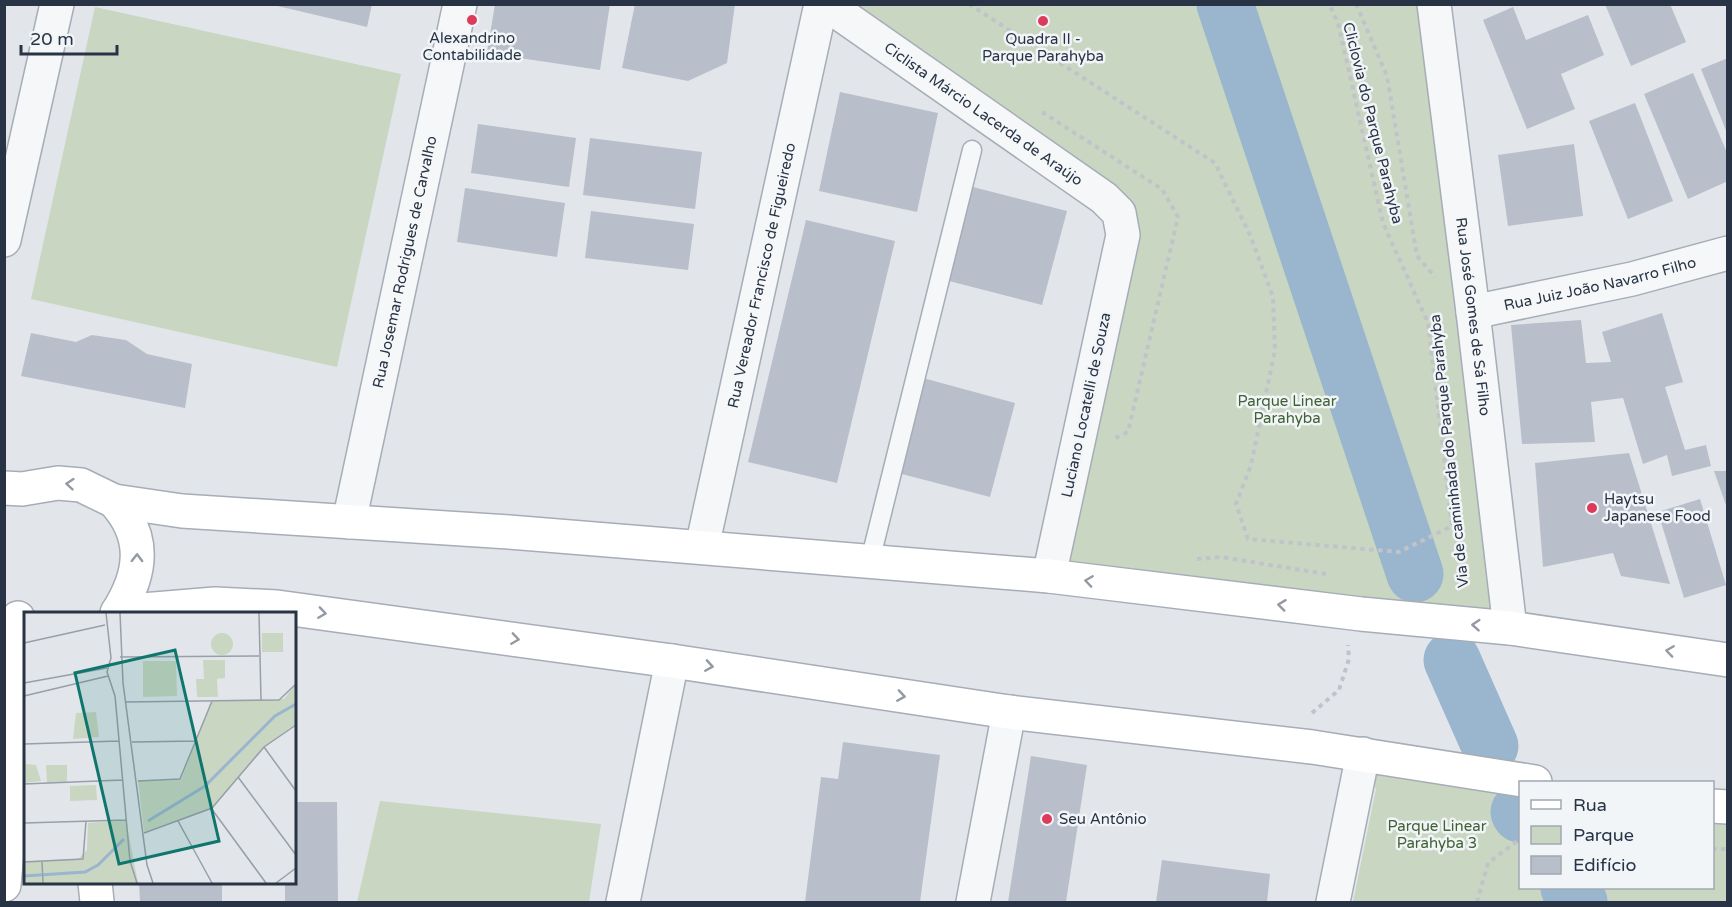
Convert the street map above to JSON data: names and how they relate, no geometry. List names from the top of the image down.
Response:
{
  "streets": {
    "street": [
      "Ciclista Márcio Lacerda de Araújo",
      "Rua Josemar Rodrigues de Carvalho",
      "Rua Vereador Francisco de Figueiredo",
      "Rua Juiz João Navarro Filho",
      "Rua José Gomes de Sá Filho",
      "Luciano Locatelli de Souza"
    ],
    "path": ["Cliclovia do Parque Parahyba"]
  },
  "crossings": [
    ["Ciclista Márcio Lacerda de Araújo", "Luciano Locatelli de Souza"],
    ["Rua Juiz João Navarro Filho", "Rua José Gomes de Sá Filho"]
  ],
  "parks": ["Parque Linear Parahyba", "Parque Linear Parahyba 3"],
  "places": [
    "Alexandrino Contabilidade",
    "Quadra II - Parque Parahyba",
    "Haytsu Japanese Food",
    "Seu Antônio"
  ],
  "legend": ["Rua", "Parque", "Edifício"],
  "scale_bar": "20 m"
}
